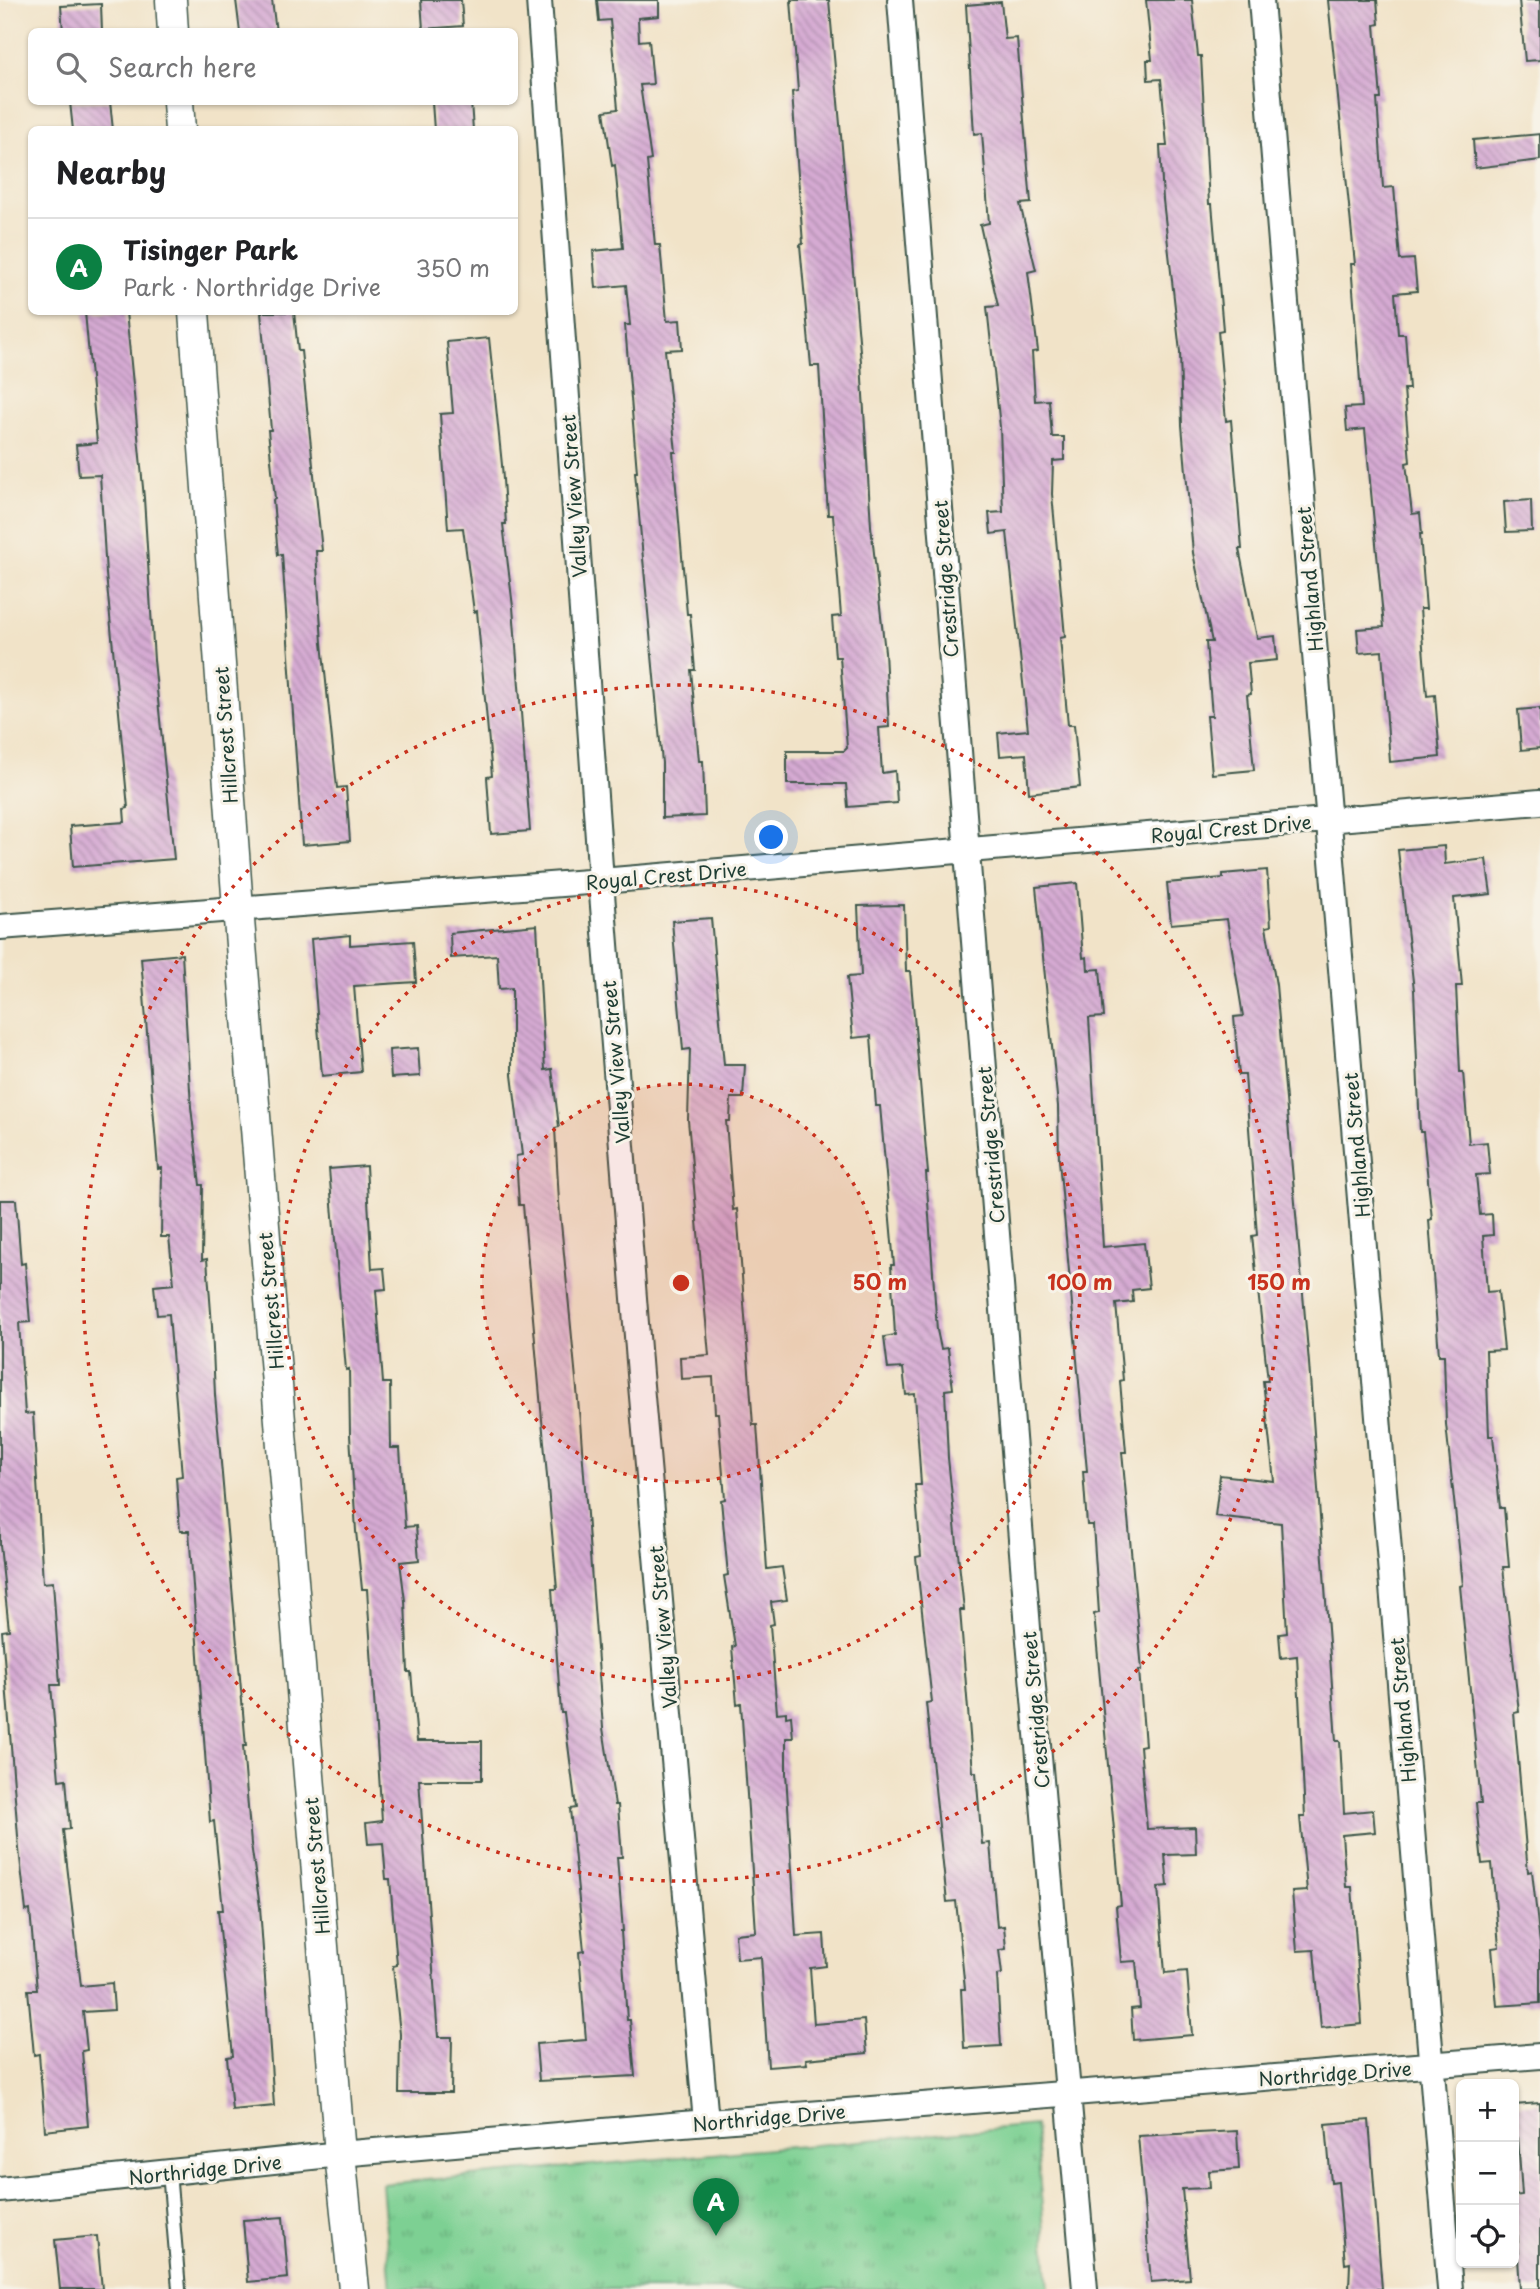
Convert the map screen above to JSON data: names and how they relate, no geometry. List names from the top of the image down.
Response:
{
  "streets": {
    "street": [
      "Valley View Street",
      "Crestridge Street",
      "Highland Street",
      "Hillcrest Street",
      "Royal Crest Drive",
      "Northridge Drive"
    ]
  },
  "crossings": [
    ["Valley View Street", "Royal Crest Drive"],
    ["Valley View Street", "Northridge Drive"],
    ["Crestridge Street", "Royal Crest Drive"],
    ["Crestridge Street", "Northridge Drive"],
    ["Highland Street", "Royal Crest Drive"],
    ["Highland Street", "Northridge Drive"],
    ["Hillcrest Street", "Royal Crest Drive"],
    ["Hillcrest Street", "Northridge Drive"]
  ],
  "page": {
    "search": "Search here",
    "heading": "Nearby",
    "list": [
      {
        "mark": "A",
        "name": "Tisinger Park",
        "note": "Park · Northridge Drive",
        "value": "350 m"
      }
    ],
    "map_buttons": ["+", "−"],
    "pins": "A"
  },
  "rings": ["50 m", "100 m", "150 m"]
}
